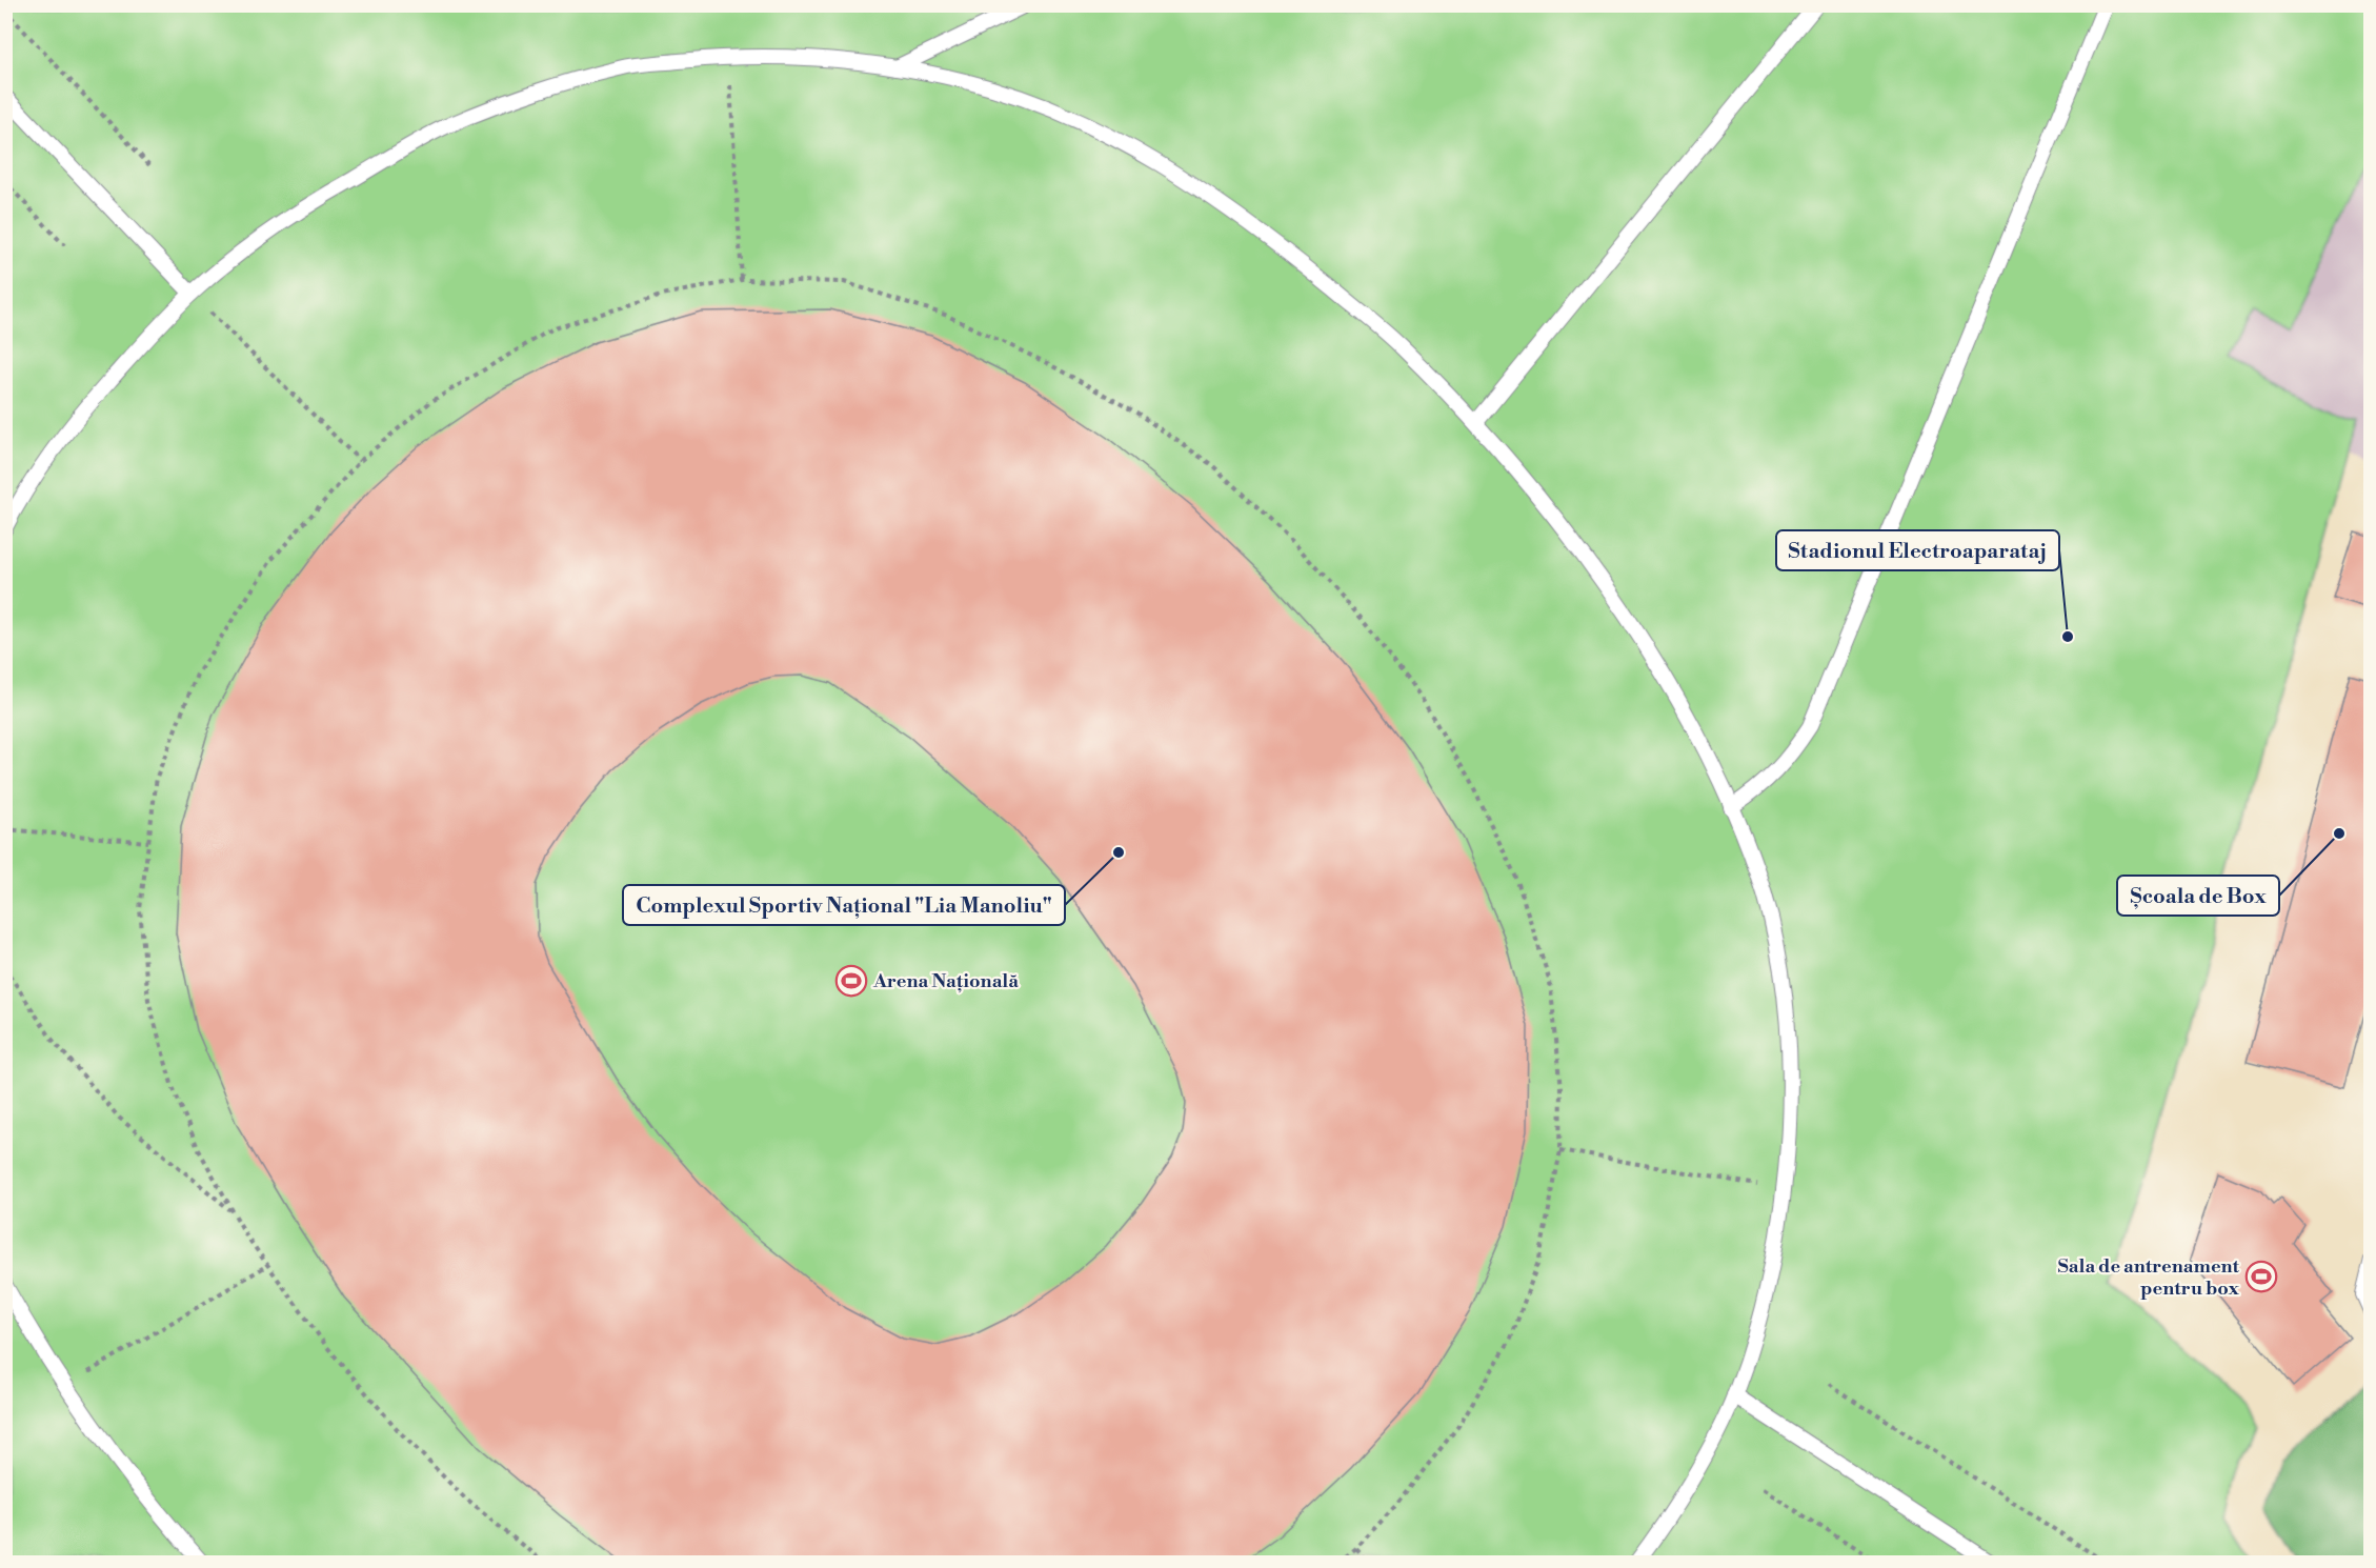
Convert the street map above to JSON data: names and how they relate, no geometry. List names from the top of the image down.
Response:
{
  "places": {
    "other": ["Stadionul Electroaparataj", "Școala de Box", "Complexul Sportiv Național \"Lia Manoliu\""],
    "sports": ["Arena Națională", "Sala de antrenament pentru box"]
  }
}
